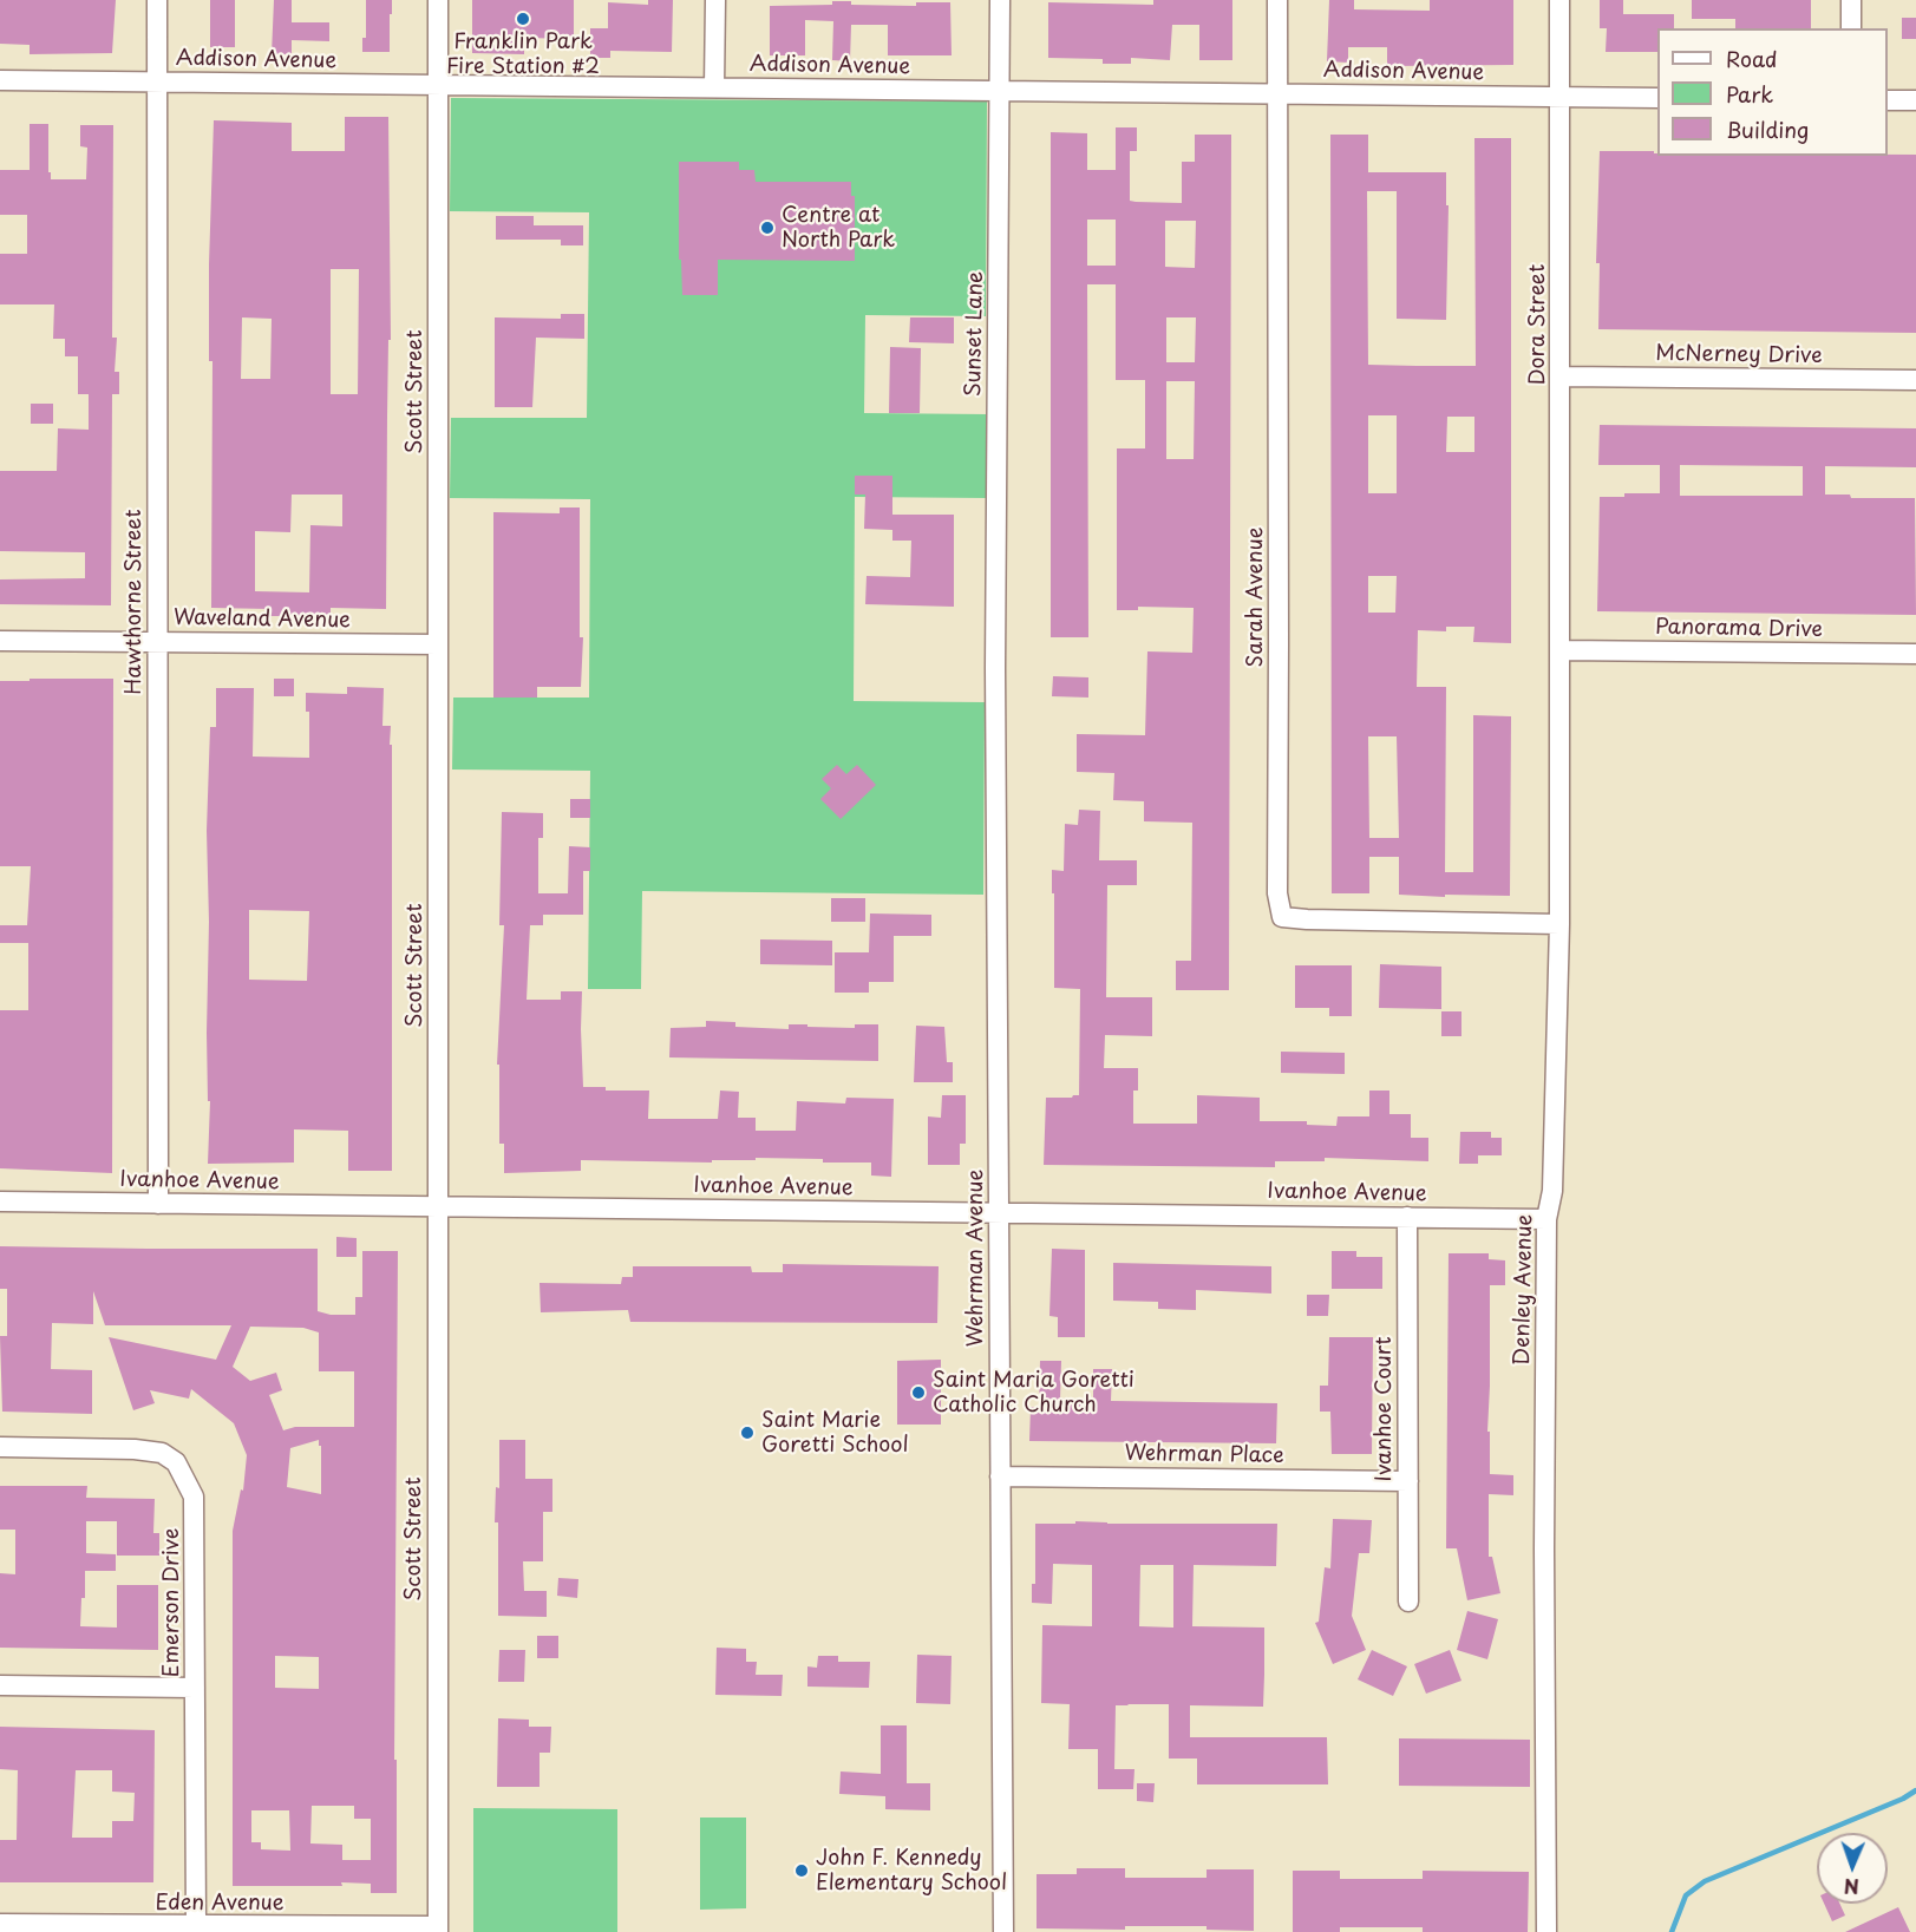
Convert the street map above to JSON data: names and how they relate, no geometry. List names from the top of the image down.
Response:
{
  "streets": {
    "street": [
      "Addison Avenue",
      "Dora Street",
      "Sunset Lane",
      "McNerney Drive",
      "Scott Street",
      "Sarah Avenue",
      "Hawthorne Street",
      "Waveland Avenue",
      "Panorama Drive",
      "Ivanhoe Avenue",
      "Wehrman Avenue",
      "Denley Avenue",
      "Ivanhoe Court",
      "Wehrman Place",
      "Emerson Drive",
      "Eden Avenue"
    ]
  },
  "crossings": [
    ["Addison Avenue", "Dora Street"],
    ["Addison Avenue", "Sunset Lane"],
    ["Addison Avenue", "Scott Street"],
    ["Addison Avenue", "Sarah Avenue"],
    ["Addison Avenue", "Hawthorne Street"],
    ["Dora Street", "McNerney Drive"],
    ["Dora Street", "Panorama Drive"],
    ["Dora Street", "Denley Avenue"],
    ["Sunset Lane", "Wehrman Avenue"],
    ["Scott Street", "Waveland Avenue"],
    ["Scott Street", "Ivanhoe Avenue"],
    ["Scott Street", "Eden Avenue"],
    ["Sarah Avenue", "Denley Avenue"],
    ["Hawthorne Street", "Waveland Avenue"],
    ["Hawthorne Street", "Ivanhoe Avenue"],
    ["Panorama Drive", "Denley Avenue"],
    ["Ivanhoe Avenue", "Wehrman Avenue"],
    ["Ivanhoe Avenue", "Denley Avenue"],
    ["Ivanhoe Avenue", "Ivanhoe Court"],
    ["Wehrman Avenue", "Wehrman Place"],
    ["Ivanhoe Court", "Wehrman Place"],
    ["Emerson Drive", "Eden Avenue"]
  ],
  "places": [
    "Franklin Park Fire Station #2",
    "Centre at North Park",
    "Saint Maria Goretti Catholic Church",
    "Saint Marie Goretti School",
    "John F. Kennedy Elementary School"
  ],
  "legend": ["Road", "Park", "Building"],
  "north": "bottom"
}
